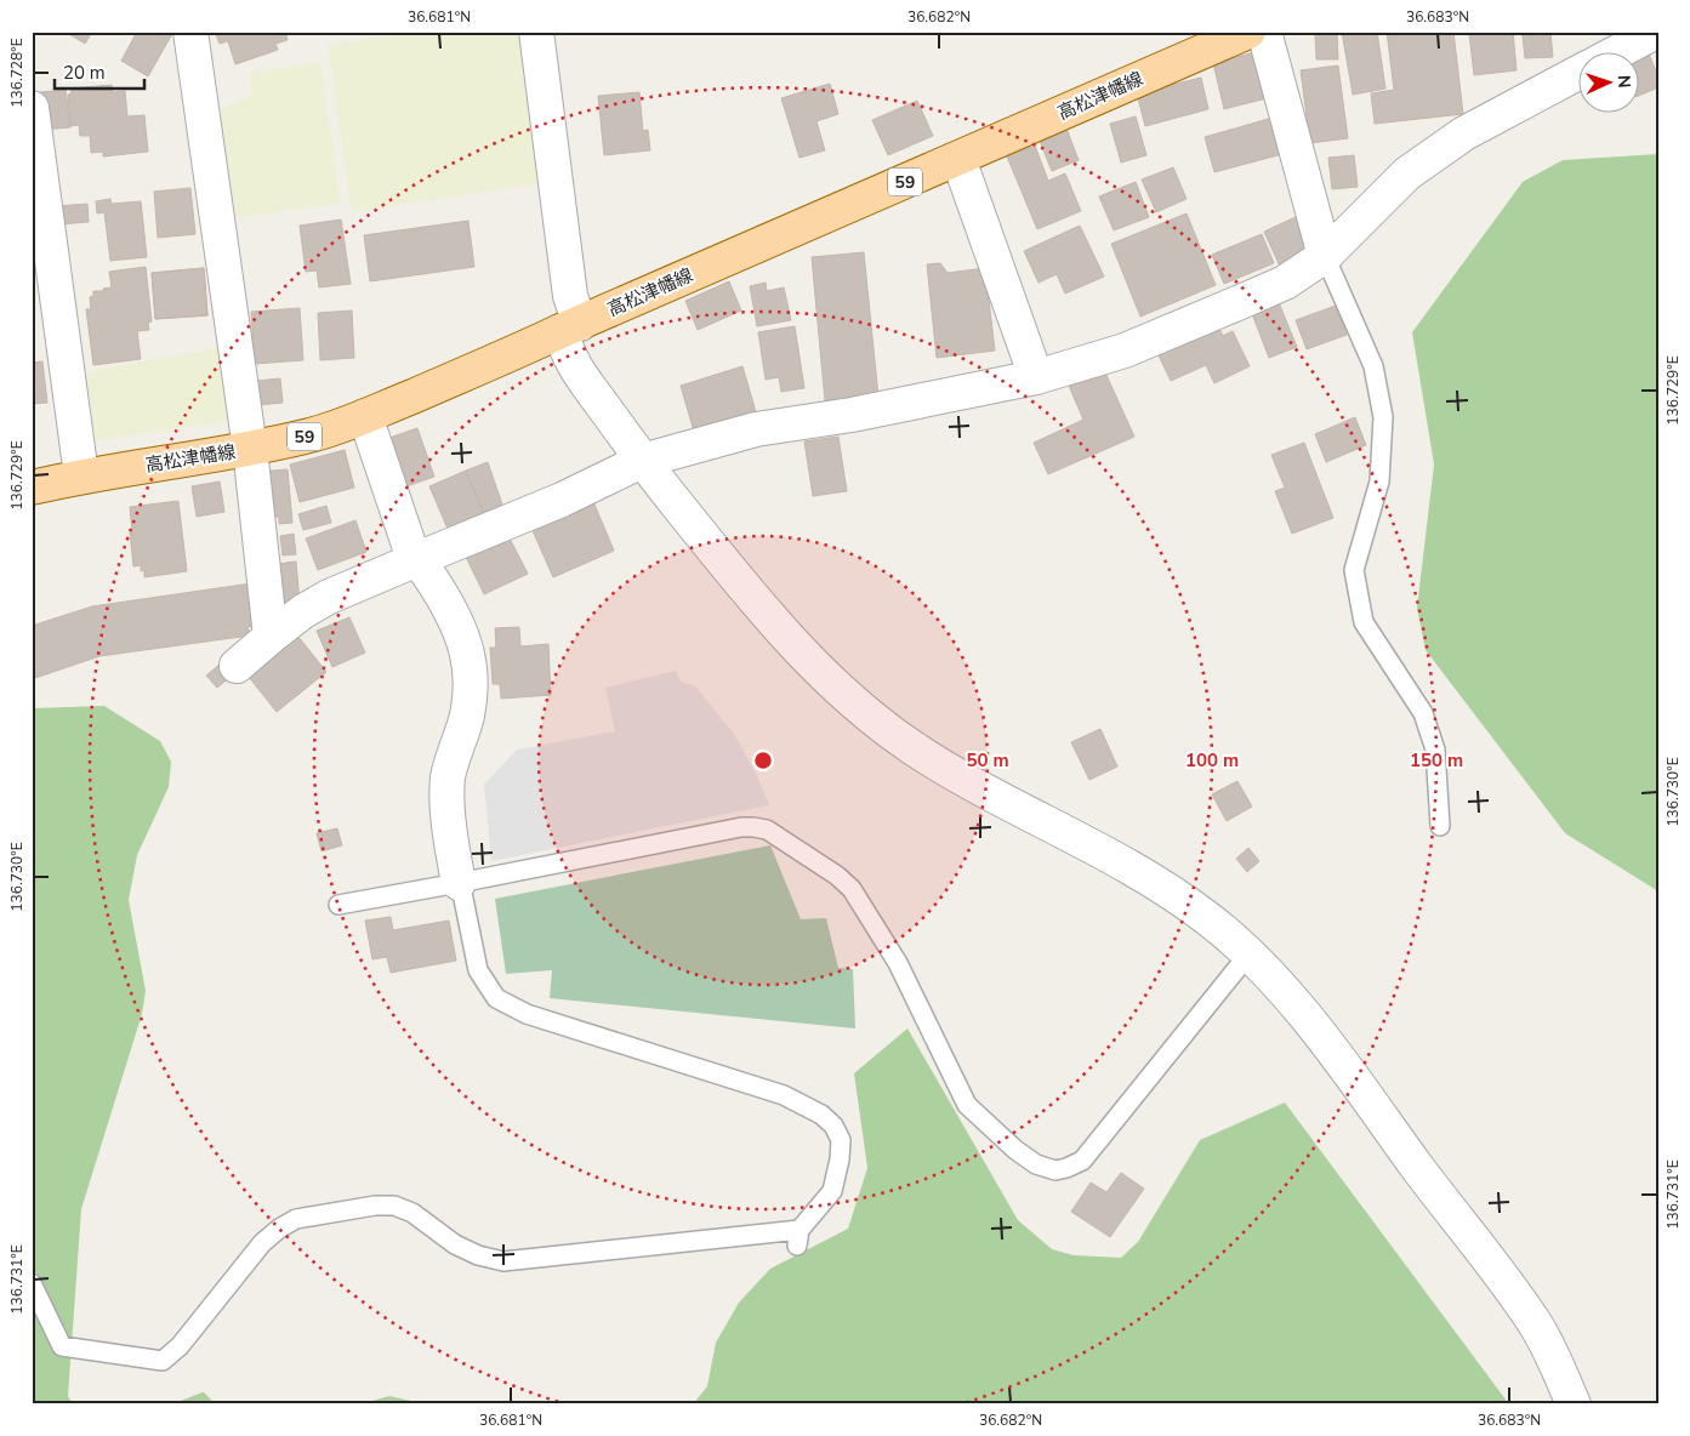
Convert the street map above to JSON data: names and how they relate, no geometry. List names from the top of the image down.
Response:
{
  "streets": {
    "main road": ["高松津幡線", "59"]
  },
  "scale_bar": "20 m",
  "north": "right",
  "coordinates": [
    "36.681°N",
    "36.682°N",
    "36.683°N",
    "136.728°E",
    "136.729°E",
    "136.730°E",
    "136.731°E"
  ],
  "rings": ["50 m", "100 m", "150 m"]
}
